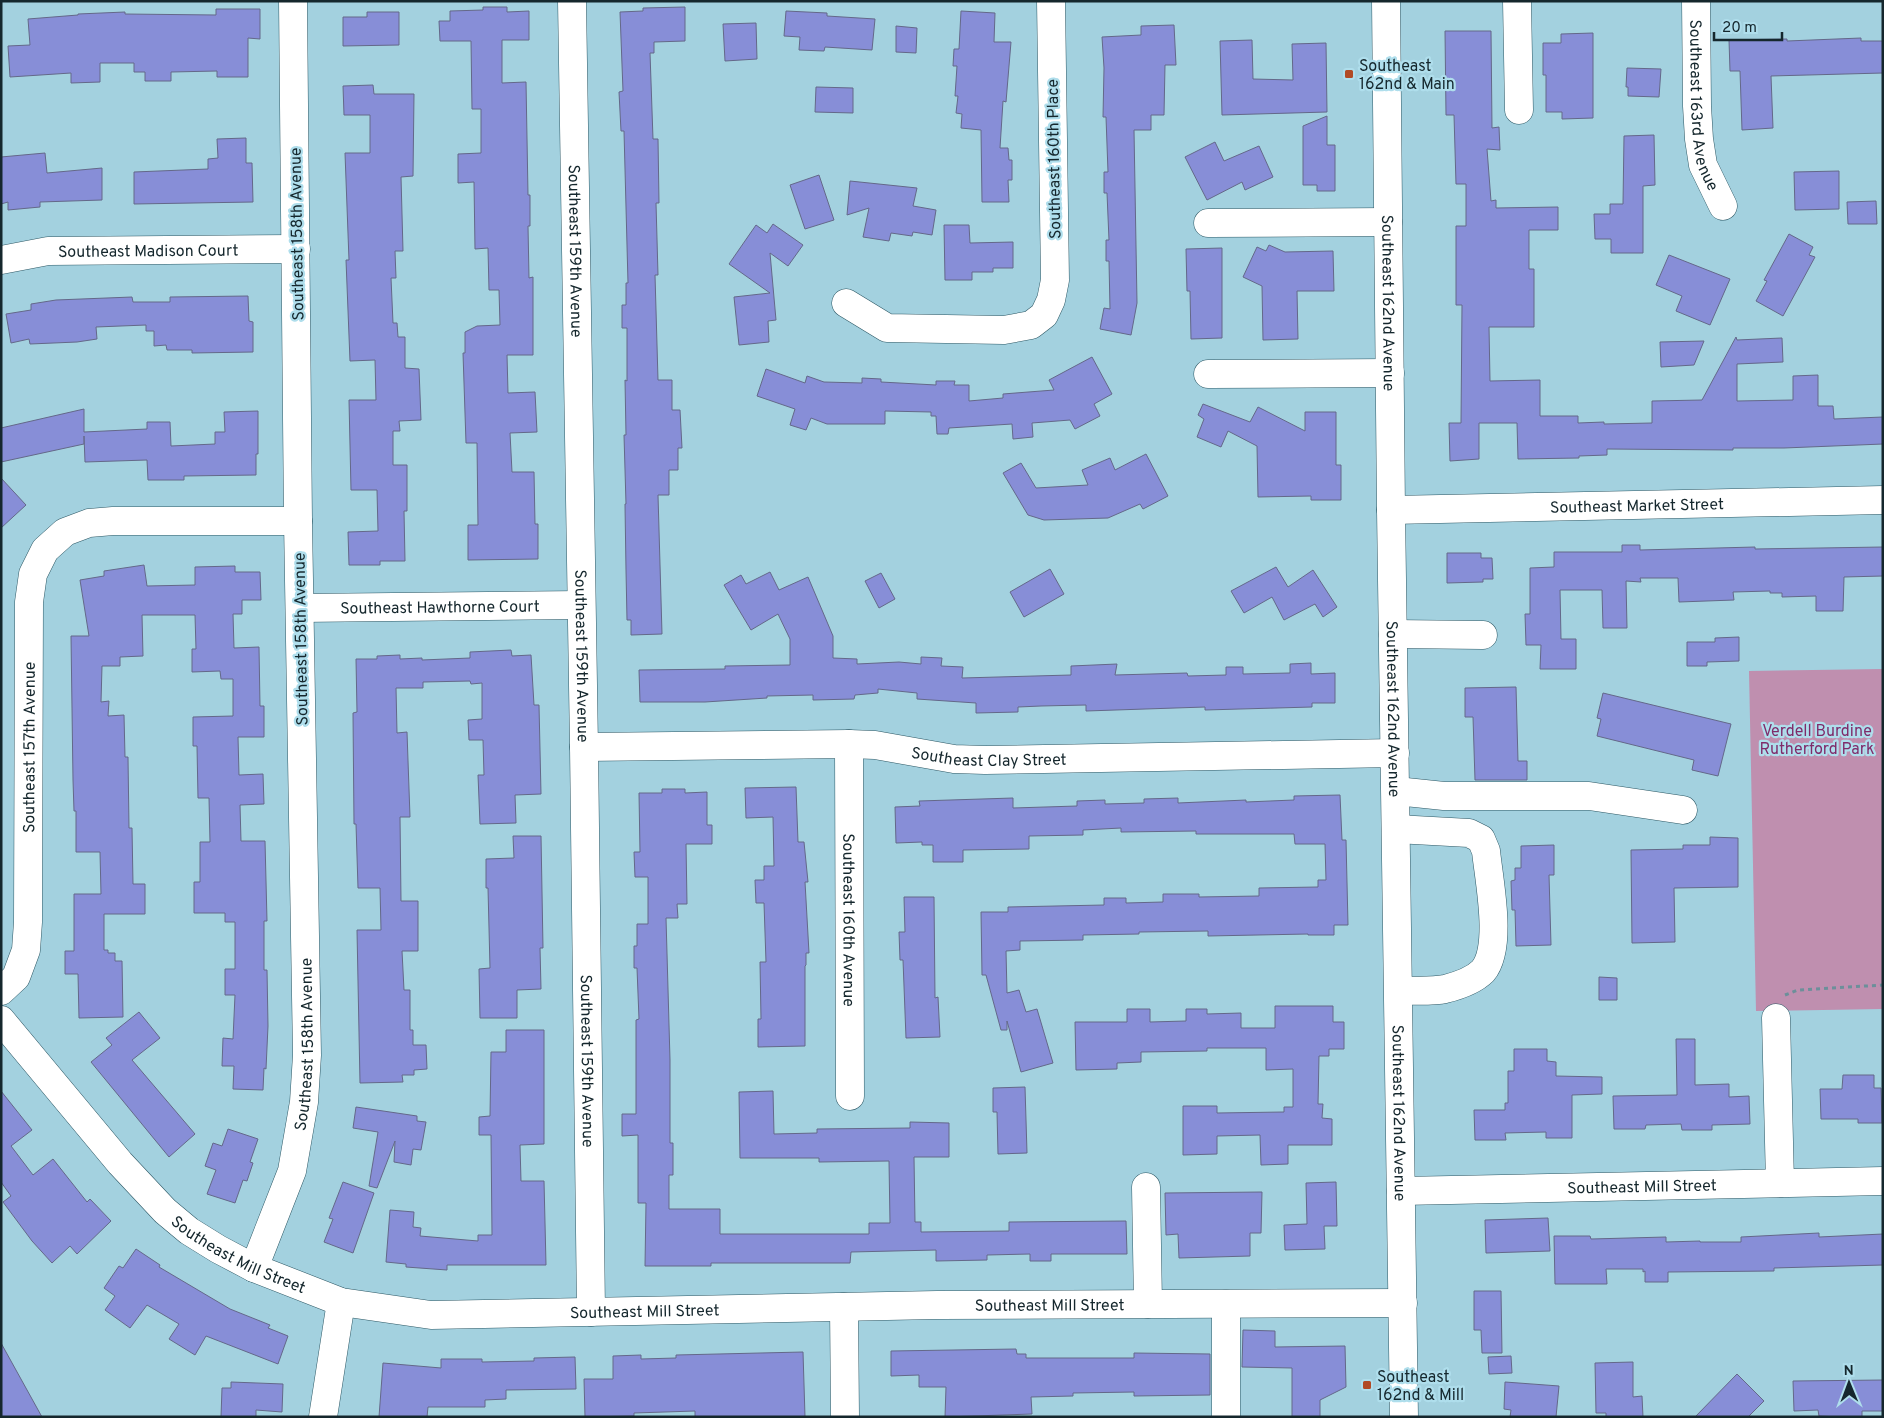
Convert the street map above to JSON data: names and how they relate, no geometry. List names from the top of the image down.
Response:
{
  "streets": {
    "street": [
      "Southeast 163rd Avenue",
      "Southeast 160th Place",
      "Southeast 158th Avenue",
      "Southeast Madison Court",
      "Southeast 159th Avenue",
      "Southeast 162nd Avenue",
      "Southeast Market Street",
      "Southeast Hawthorne Court",
      "Southeast 157th Avenue",
      "Southeast Clay Street",
      "Southeast 160th Avenue",
      "Southeast Mill Street"
    ]
  },
  "crossings": [
    ["Southeast 158th Avenue", "Southeast Madison Court"],
    ["Southeast 158th Avenue", "Southeast Hawthorne Court"],
    ["Southeast 158th Avenue", "Southeast 157th Avenue"],
    ["Southeast 158th Avenue", "Southeast Mill Street"],
    ["Southeast 159th Avenue", "Southeast Hawthorne Court"],
    ["Southeast 159th Avenue", "Southeast Clay Street"],
    ["Southeast 159th Avenue", "Southeast Mill Street"],
    ["Southeast 162nd Avenue", "Southeast Market Street"],
    ["Southeast 162nd Avenue", "Southeast Clay Street"],
    ["Southeast 162nd Avenue", "Southeast Mill Street"],
    ["Southeast Clay Street", "Southeast 160th Avenue"]
  ],
  "parks": ["Verdell Burdine Rutherford Park"],
  "places": {
    "transit": ["Southeast 162nd & Main", "Southeast 162nd & Mill"]
  },
  "scale_bar": "20 m",
  "north": "top"
}
